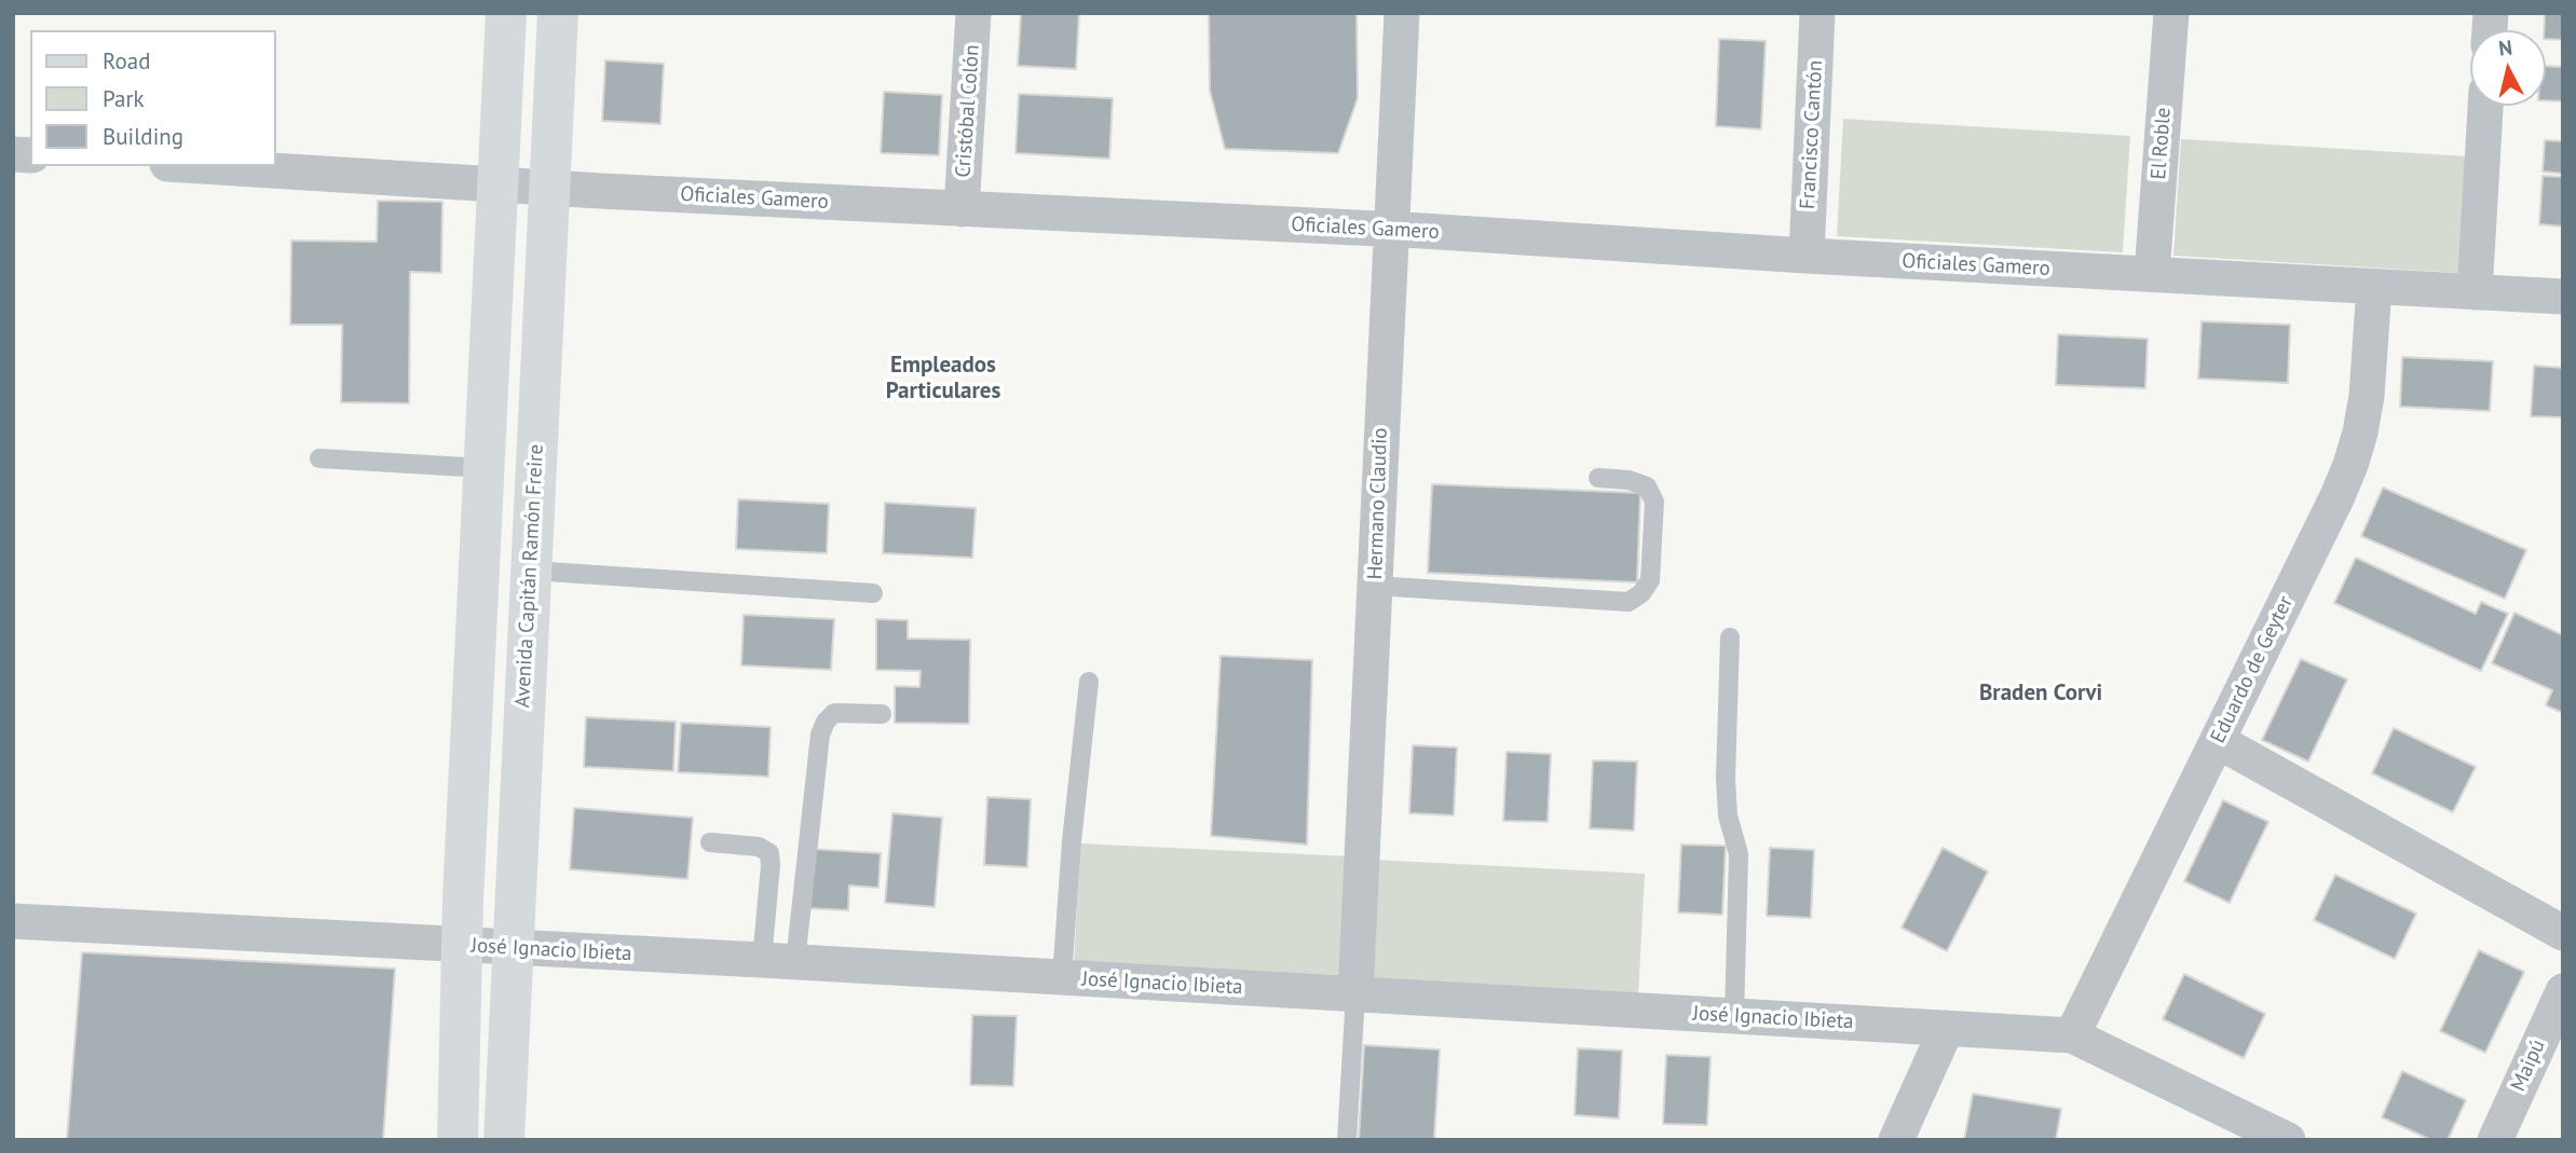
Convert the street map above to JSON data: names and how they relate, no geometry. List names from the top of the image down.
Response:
{
  "streets": {
    "main road": ["Avenida Capitán Ramón Freire"],
    "street": [
      "Cristóbal Colón",
      "Francisco Cantón",
      "El Roble",
      "Oficiales Gamero",
      "Hermano Claudio",
      "Eduardo de Geyter",
      "José Ignacio Ibieta",
      "Maipú"
    ]
  },
  "crossings": [
    ["Cristóbal Colón", "Oficiales Gamero"],
    ["Francisco Cantón", "Oficiales Gamero"],
    ["El Roble", "Oficiales Gamero"],
    ["Oficiales Gamero", "Hermano Claudio"],
    ["Oficiales Gamero", "Avenida Capitán Ramón Freire"],
    ["Oficiales Gamero", "Eduardo de Geyter"],
    ["Hermano Claudio", "José Ignacio Ibieta"],
    ["Avenida Capitán Ramón Freire", "José Ignacio Ibieta"],
    ["Eduardo de Geyter", "José Ignacio Ibieta"]
  ],
  "districts": ["Empleados Particulares", "Braden Corvi"],
  "legend": ["Road", "Park", "Building"],
  "north": "top"
}
